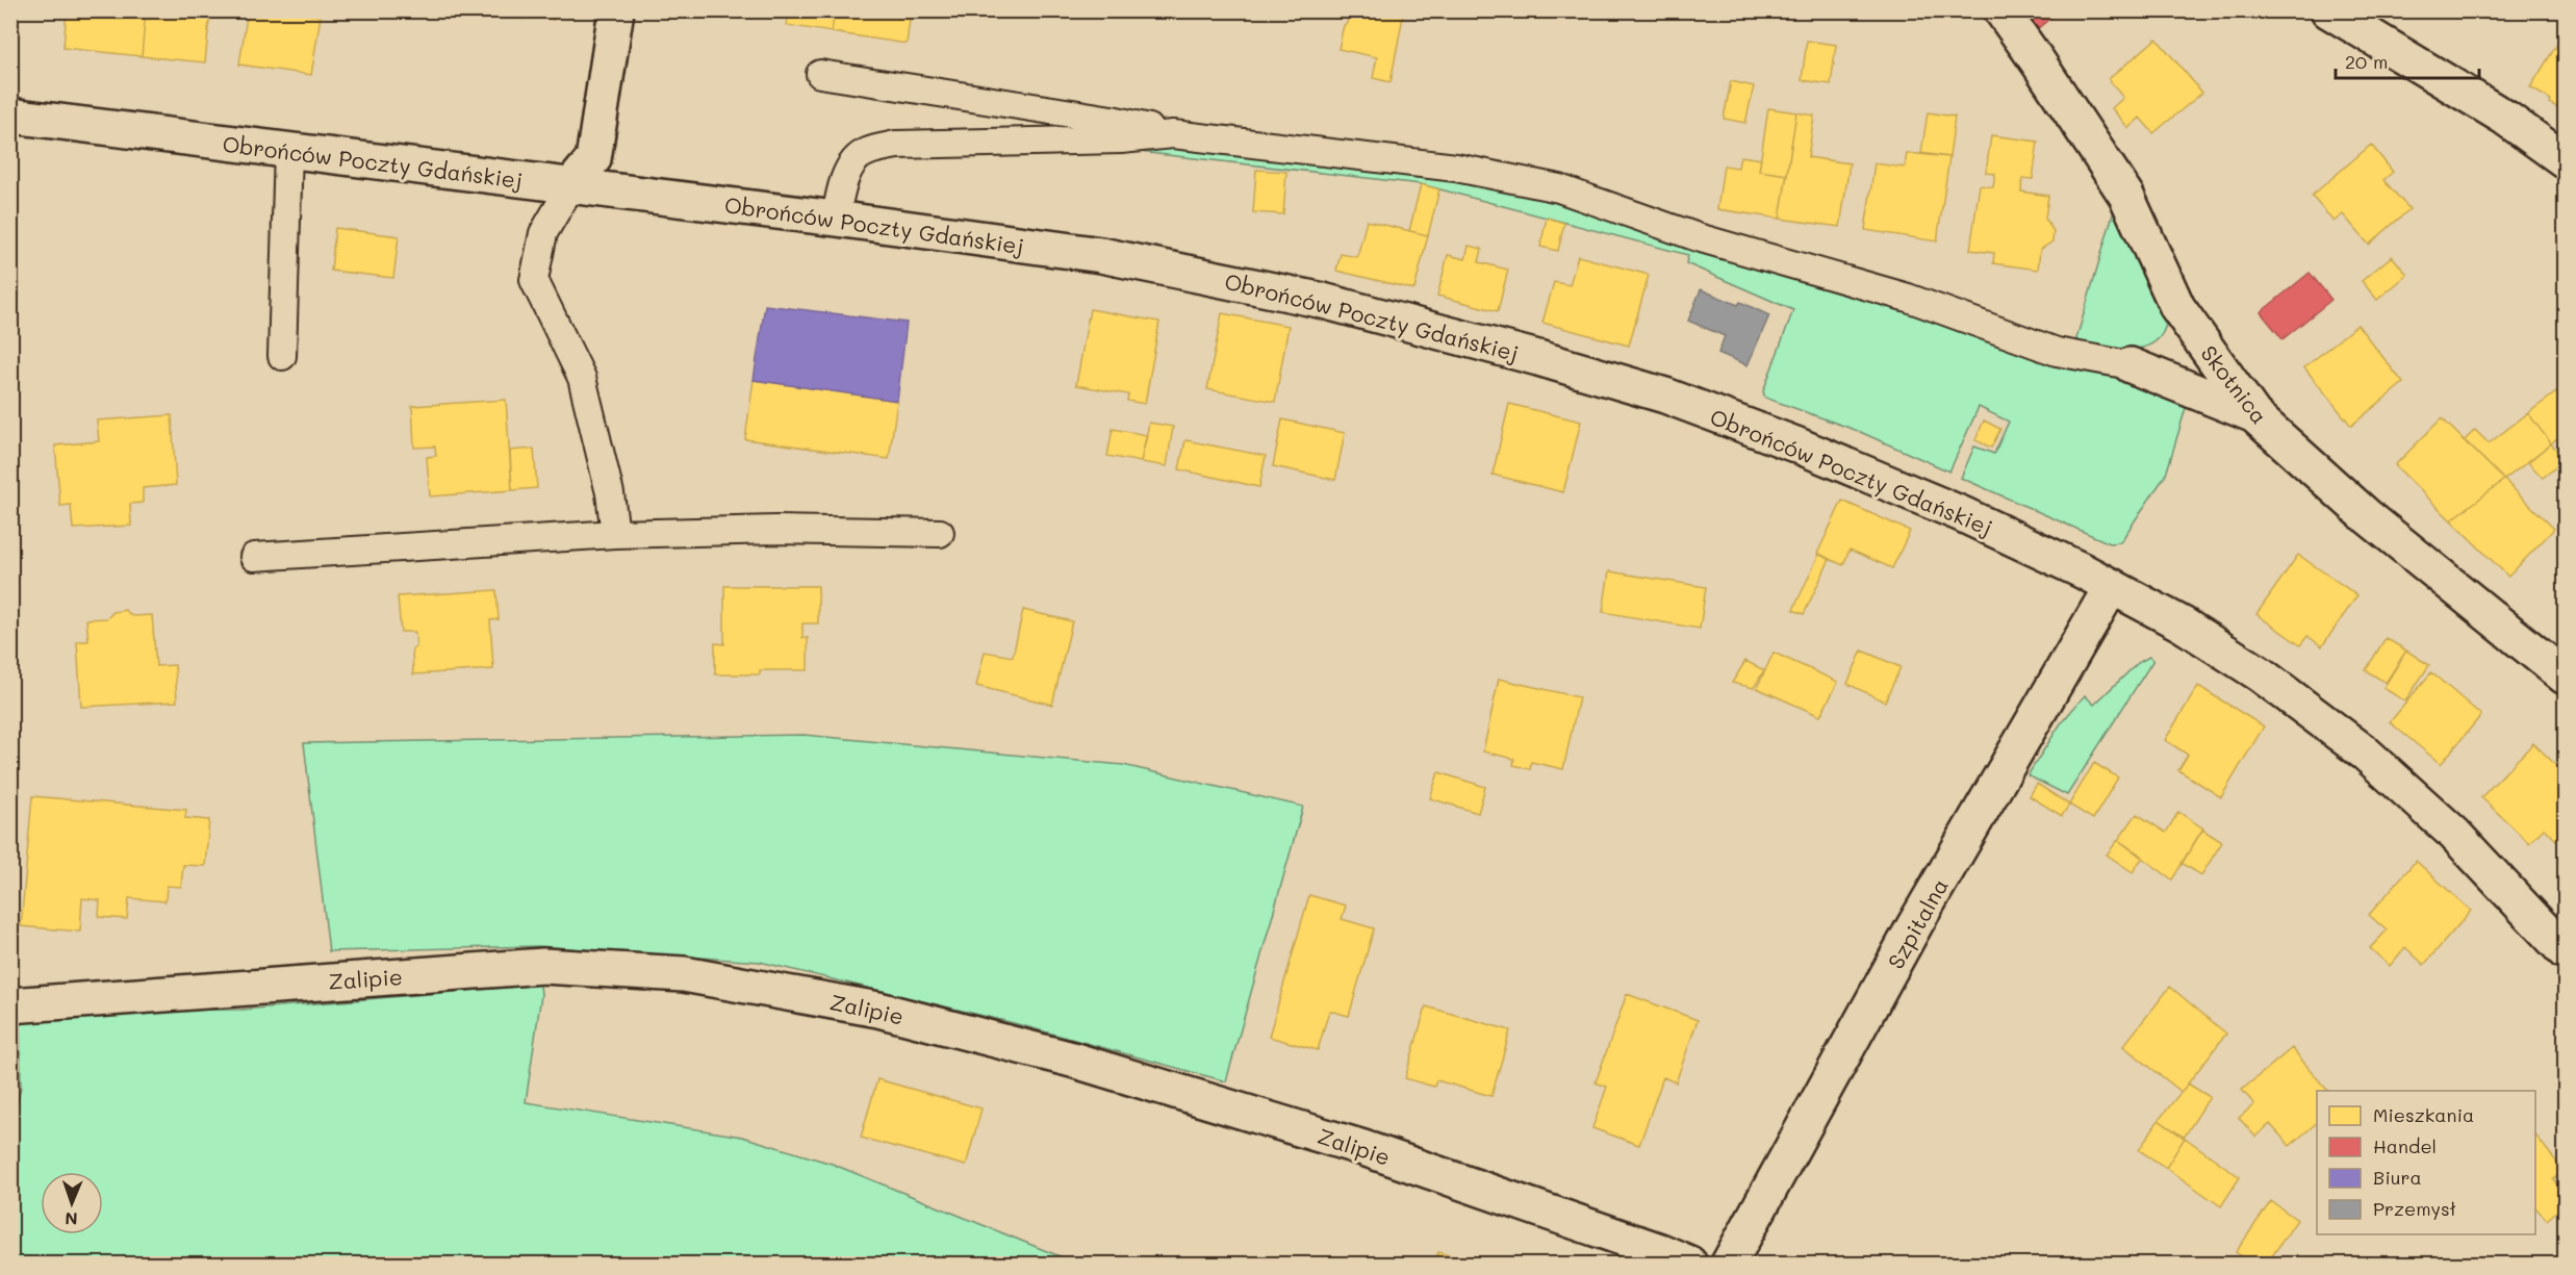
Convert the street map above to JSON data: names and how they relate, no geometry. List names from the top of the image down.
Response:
{
  "streets": {
    "street": [
      "Obrońców Poczty Gdańskiej",
      "Skotnica",
      "Szpitalna",
      "Zalipie"
    ]
  },
  "crossings": [
    ["Obrońców Poczty Gdańskiej", "Szpitalna"]
  ],
  "legend": [
    "Mieszkania",
    "Handel",
    "Biura",
    "Przemysł"
  ],
  "scale_bar": "20 m",
  "north": "bottom"
}
